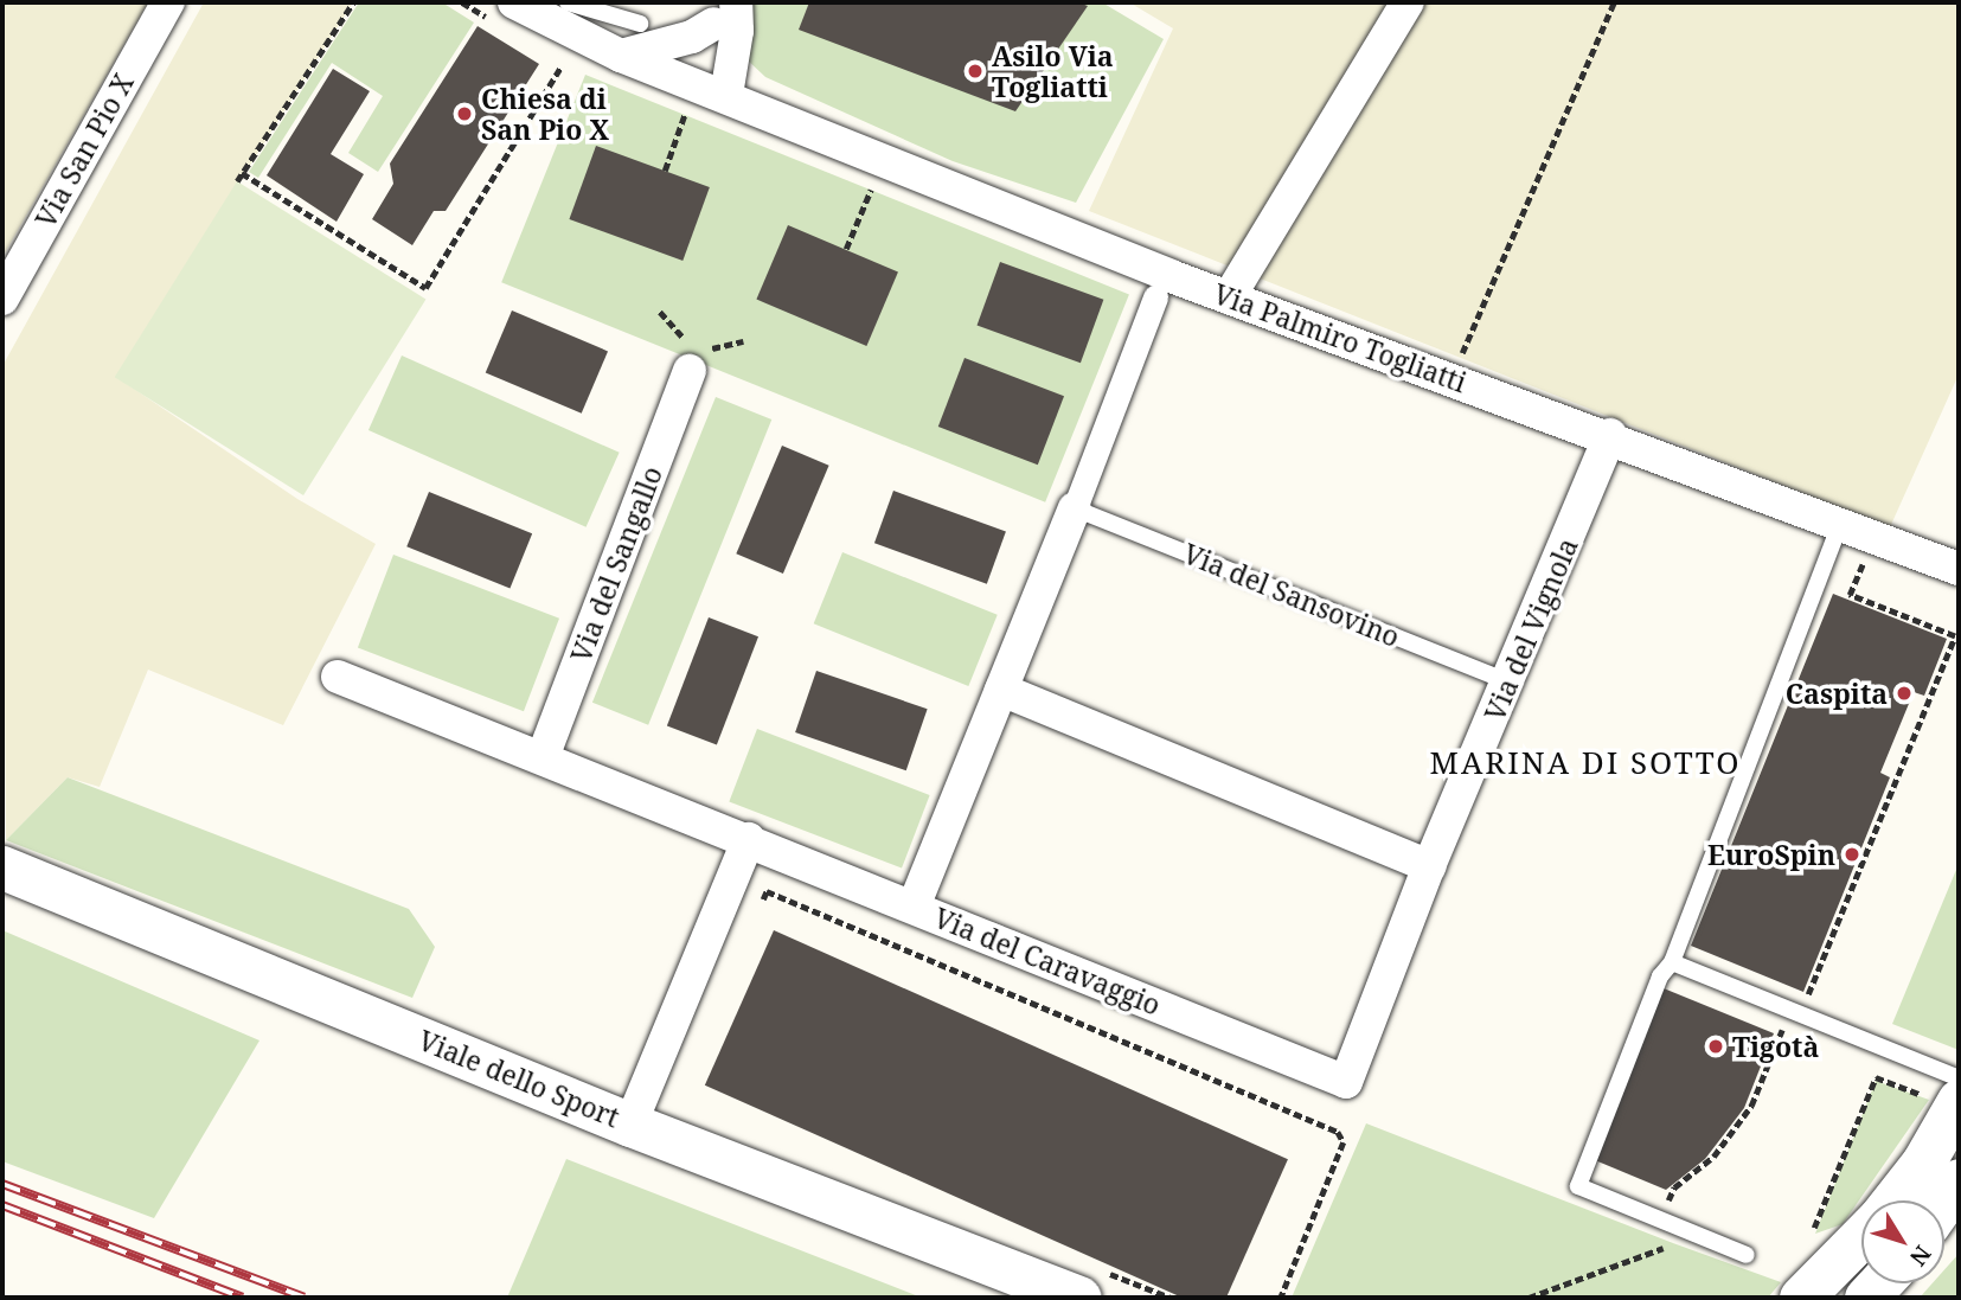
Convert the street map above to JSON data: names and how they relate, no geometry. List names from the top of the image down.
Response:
{
  "streets": {
    "street": [
      "Via San Pio X",
      "Via Palmiro Togliatti",
      "Via del Sangallo",
      "Via del Vignola",
      "Via del Caravaggio",
      "Viale dello Sport"
    ],
    "lane": ["Via del Sansovino"]
  },
  "crossings": [
    ["Via Palmiro Togliatti", "Via del Vignola"],
    ["Via del Sangallo", "Via del Caravaggio"],
    ["Via del Sansovino", "Via del Vignola"],
    ["Via del Vignola", "Via del Caravaggio"]
  ],
  "districts": ["MARINA DI SOTTO"],
  "places": [
    "Asilo Via Togliatti",
    "Chiesa di San Pio X",
    "Caspita",
    "EuroSpin",
    "Tigotà"
  ],
  "north": "bottom right"
}
